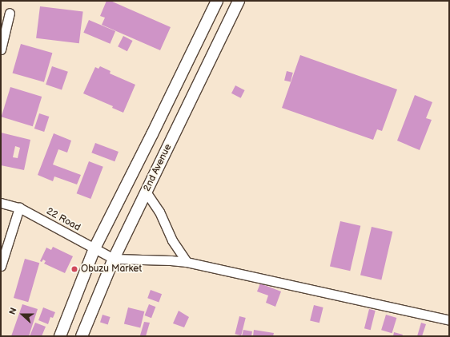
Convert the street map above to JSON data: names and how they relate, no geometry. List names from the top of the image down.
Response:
{
  "streets": {
    "street": ["2nd Avenue", "22 Road"]
  },
  "crossings": [
    ["2nd Avenue", "22 Road"]
  ],
  "places": ["Obuzu Market"],
  "north": "left"
}
